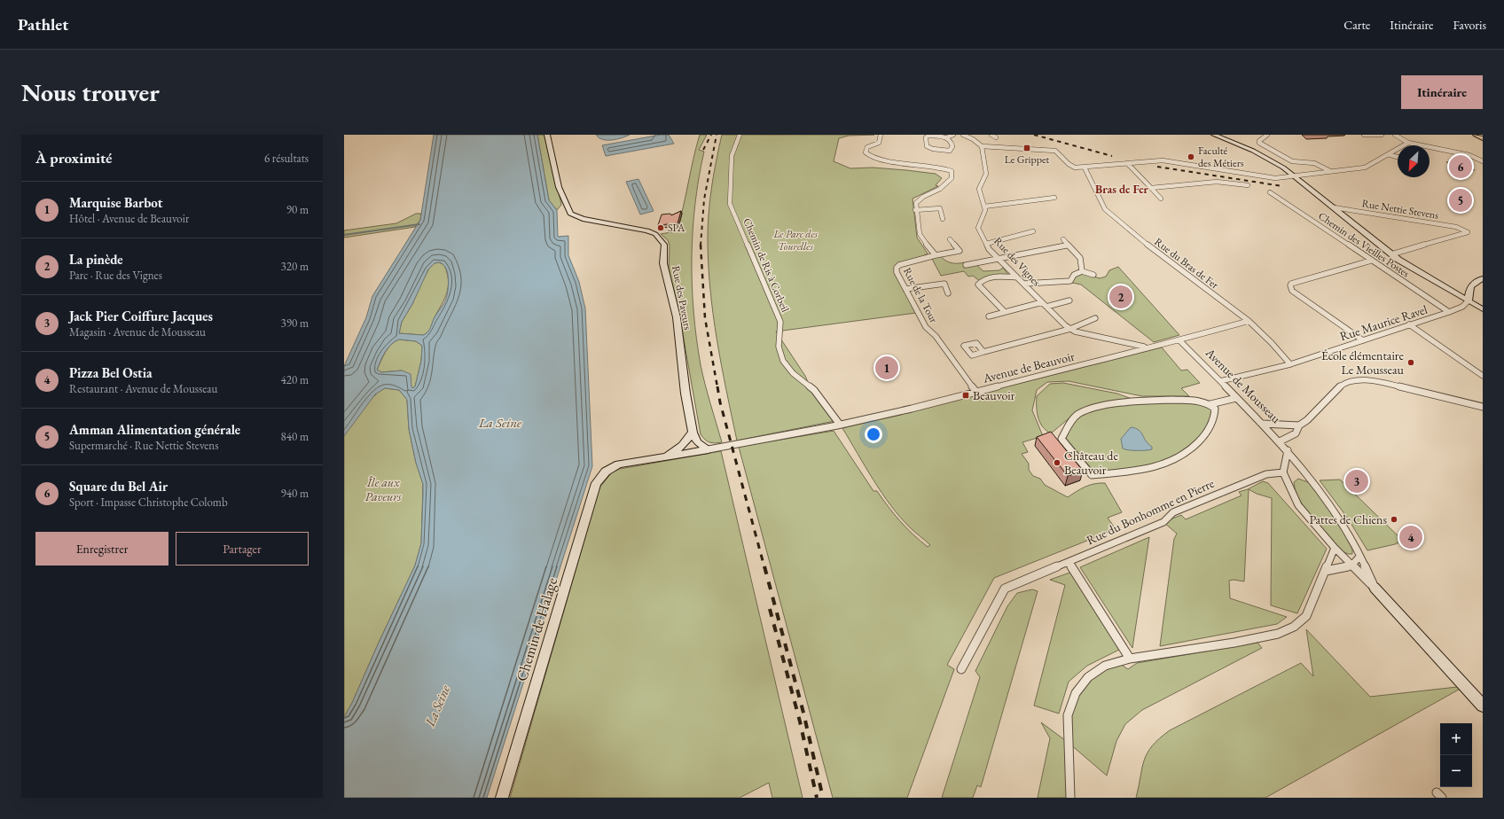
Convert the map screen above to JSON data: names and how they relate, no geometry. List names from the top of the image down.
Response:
{
  "streets": {
    "street": [
      "Rue Nettie Stevens",
      "Chemin des Vieilles Postes",
      "Rue des Vignes",
      "Rue du Bras de Fer",
      "Chemin de Ris à Corbeil",
      "Rue de la Tour",
      "Rue des Paveurs",
      "Rue Maurice Ravel",
      "Avenue de Beauvoir",
      "Avenue de Mousseau",
      "Rue du Bonhomme en Pierre",
      "Chemin de Halage"
    ]
  },
  "crossings": [
    ["Chemin des Vieilles Postes", "Rue Maurice Ravel"],
    ["Rue des Vignes", "Avenue de Beauvoir"],
    ["Rue du Bras de Fer", "Rue Maurice Ravel"],
    ["Rue du Bras de Fer", "Avenue de Beauvoir"],
    ["Chemin de Ris à Corbeil", "Avenue de Beauvoir"],
    ["Rue de la Tour", "Avenue de Beauvoir"],
    ["Rue Maurice Ravel", "Avenue de Mousseau"],
    ["Avenue de Beauvoir", "Avenue de Mousseau"],
    ["Avenue de Mousseau", "Rue du Bonhomme en Pierre"]
  ],
  "districts": ["Bras de Fer"],
  "water": ["La Seine"],
  "parks": ["Le Parc des Tourelles", "Île aux Paveurs"],
  "places": {
    "transit": ["Le Grippet", "Beauvoir"],
    "other": [
      "Faculté des Métiers",
      "SPA",
      "École élémentaire Le Mousseau",
      "Château de Beauvoir",
      "Pattes de Chiens"
    ]
  },
  "north": "bottom left",
  "page": {
    "header": "Pathlet",
    "nav": ["Carte", "Itinéraire", "Favoris"],
    "buttons": [
      "Itinéraire",
      ["Enregistrer", "Partager"]
    ],
    "title": "Nous trouver",
    "heading": ["À proximité", "6 résultats"],
    "pins": [
      "6",
      "5",
      "2",
      "1",
      "3",
      "4"
    ],
    "list": [
      {
        "mark": "1",
        "name": "Marquise Barbot",
        "note": "Hôtel · Avenue de Beauvoir",
        "value": "90 m"
      },
      {
        "mark": "2",
        "name": "La pinède",
        "note": "Parc · Rue des Vignes",
        "value": "320 m"
      },
      {
        "mark": "3",
        "name": "Jack Pier Coiffure Jacques",
        "note": "Magasin · Avenue de Mousseau",
        "value": "390 m"
      },
      {
        "mark": "4",
        "name": "Pizza Bel Ostia",
        "note": "Restaurant · Avenue de Mousseau",
        "value": "420 m"
      },
      {
        "mark": "5",
        "name": "Amman Alimentation générale",
        "note": "Supermarché · Rue Nettie Stevens",
        "value": "840 m"
      },
      {
        "mark": "6",
        "name": "Square du Bel Air",
        "note": "Sport · Impasse Christophe Colomb",
        "value": "940 m"
      }
    ],
    "map_buttons": ["+", "−"]
  }
}
